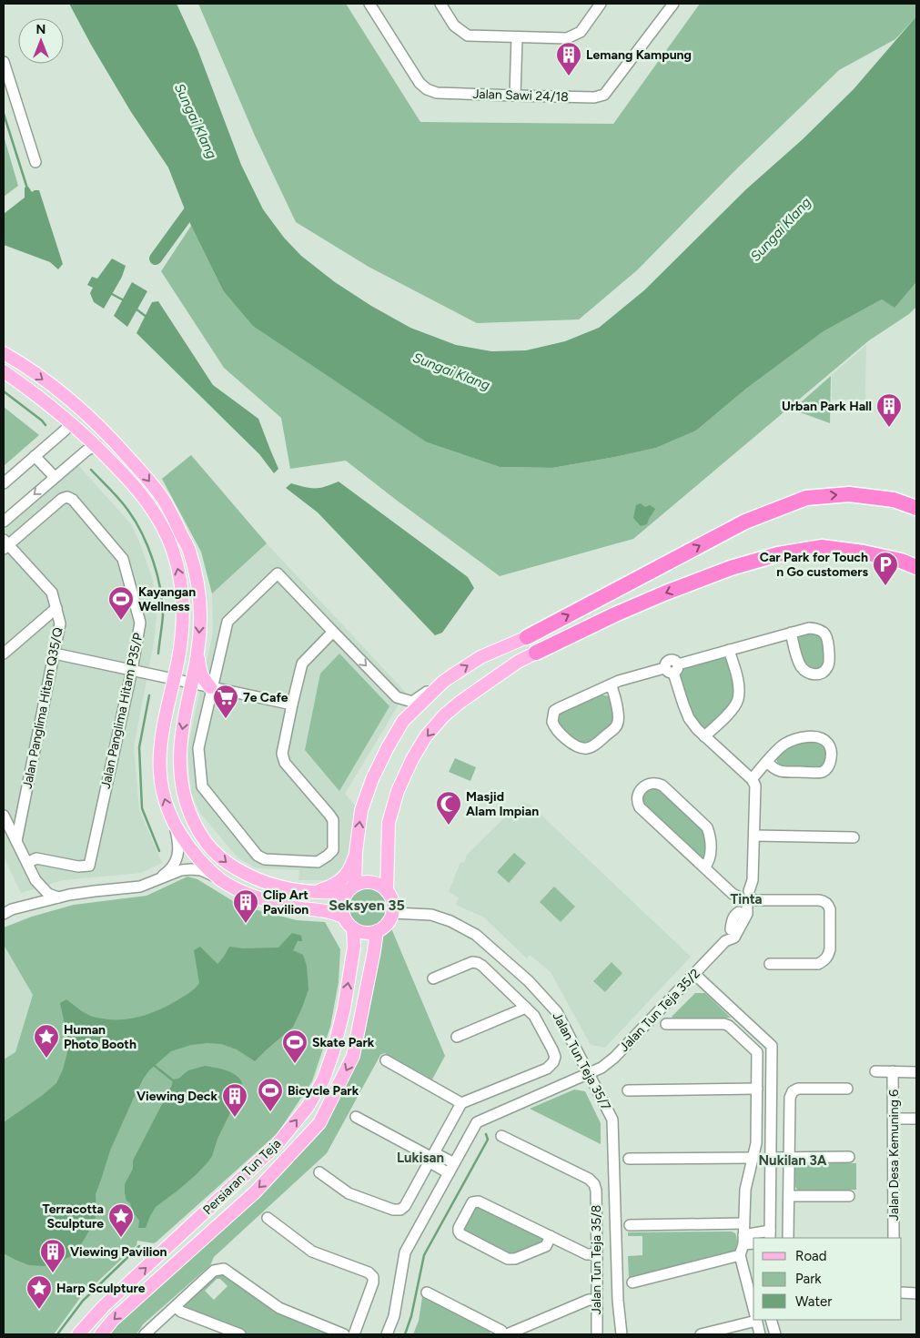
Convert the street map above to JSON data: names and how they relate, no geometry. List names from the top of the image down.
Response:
{
  "streets": {
    "main road": ["Persiaran Tun Teja"],
    "street": [
      "Jalan Sawi 24/18",
      "Jalan Panglima Hitam Q35/Q",
      "Jalan Panglima Hitam P35/P",
      "Jalan Tun Teja 35/2",
      "Jalan Tun Teja 35/7",
      "Jalan Desa Kemuning 6",
      "Jalan Tun Teja 35/8"
    ]
  },
  "crossings": [
    ["Jalan Panglima Hitam Q35/Q", "Jalan Panglima Hitam P35/P"],
    ["Jalan Tun Teja 35/2", "Jalan Tun Teja 35/7"],
    ["Jalan Tun Teja 35/7", "Persiaran Tun Teja"]
  ],
  "districts": [
    "Tinta",
    "Seksyen 35",
    "Lukisan",
    "Nukilan 3A"
  ],
  "water": ["Sungai Klang"],
  "places": {
    "building": [
      "Lemang Kampung",
      "Urban Park Hall",
      "Clip Art Pavilion",
      "Viewing Deck",
      "Viewing Pavilion"
    ],
    "parking": ["Car Park for Touch n Go customers"],
    "sports": ["Kayangan Wellness", "Skate Park", "Bicycle Park"],
    "supermarket": ["7e Cafe"],
    "mosque": ["Masjid Alam Impian"],
    "place": ["Human Photo Booth", "Terracotta Sculpture", "Harp Sculpture"]
  },
  "legend": ["Road", "Park", "Water"],
  "north": "top"
}
